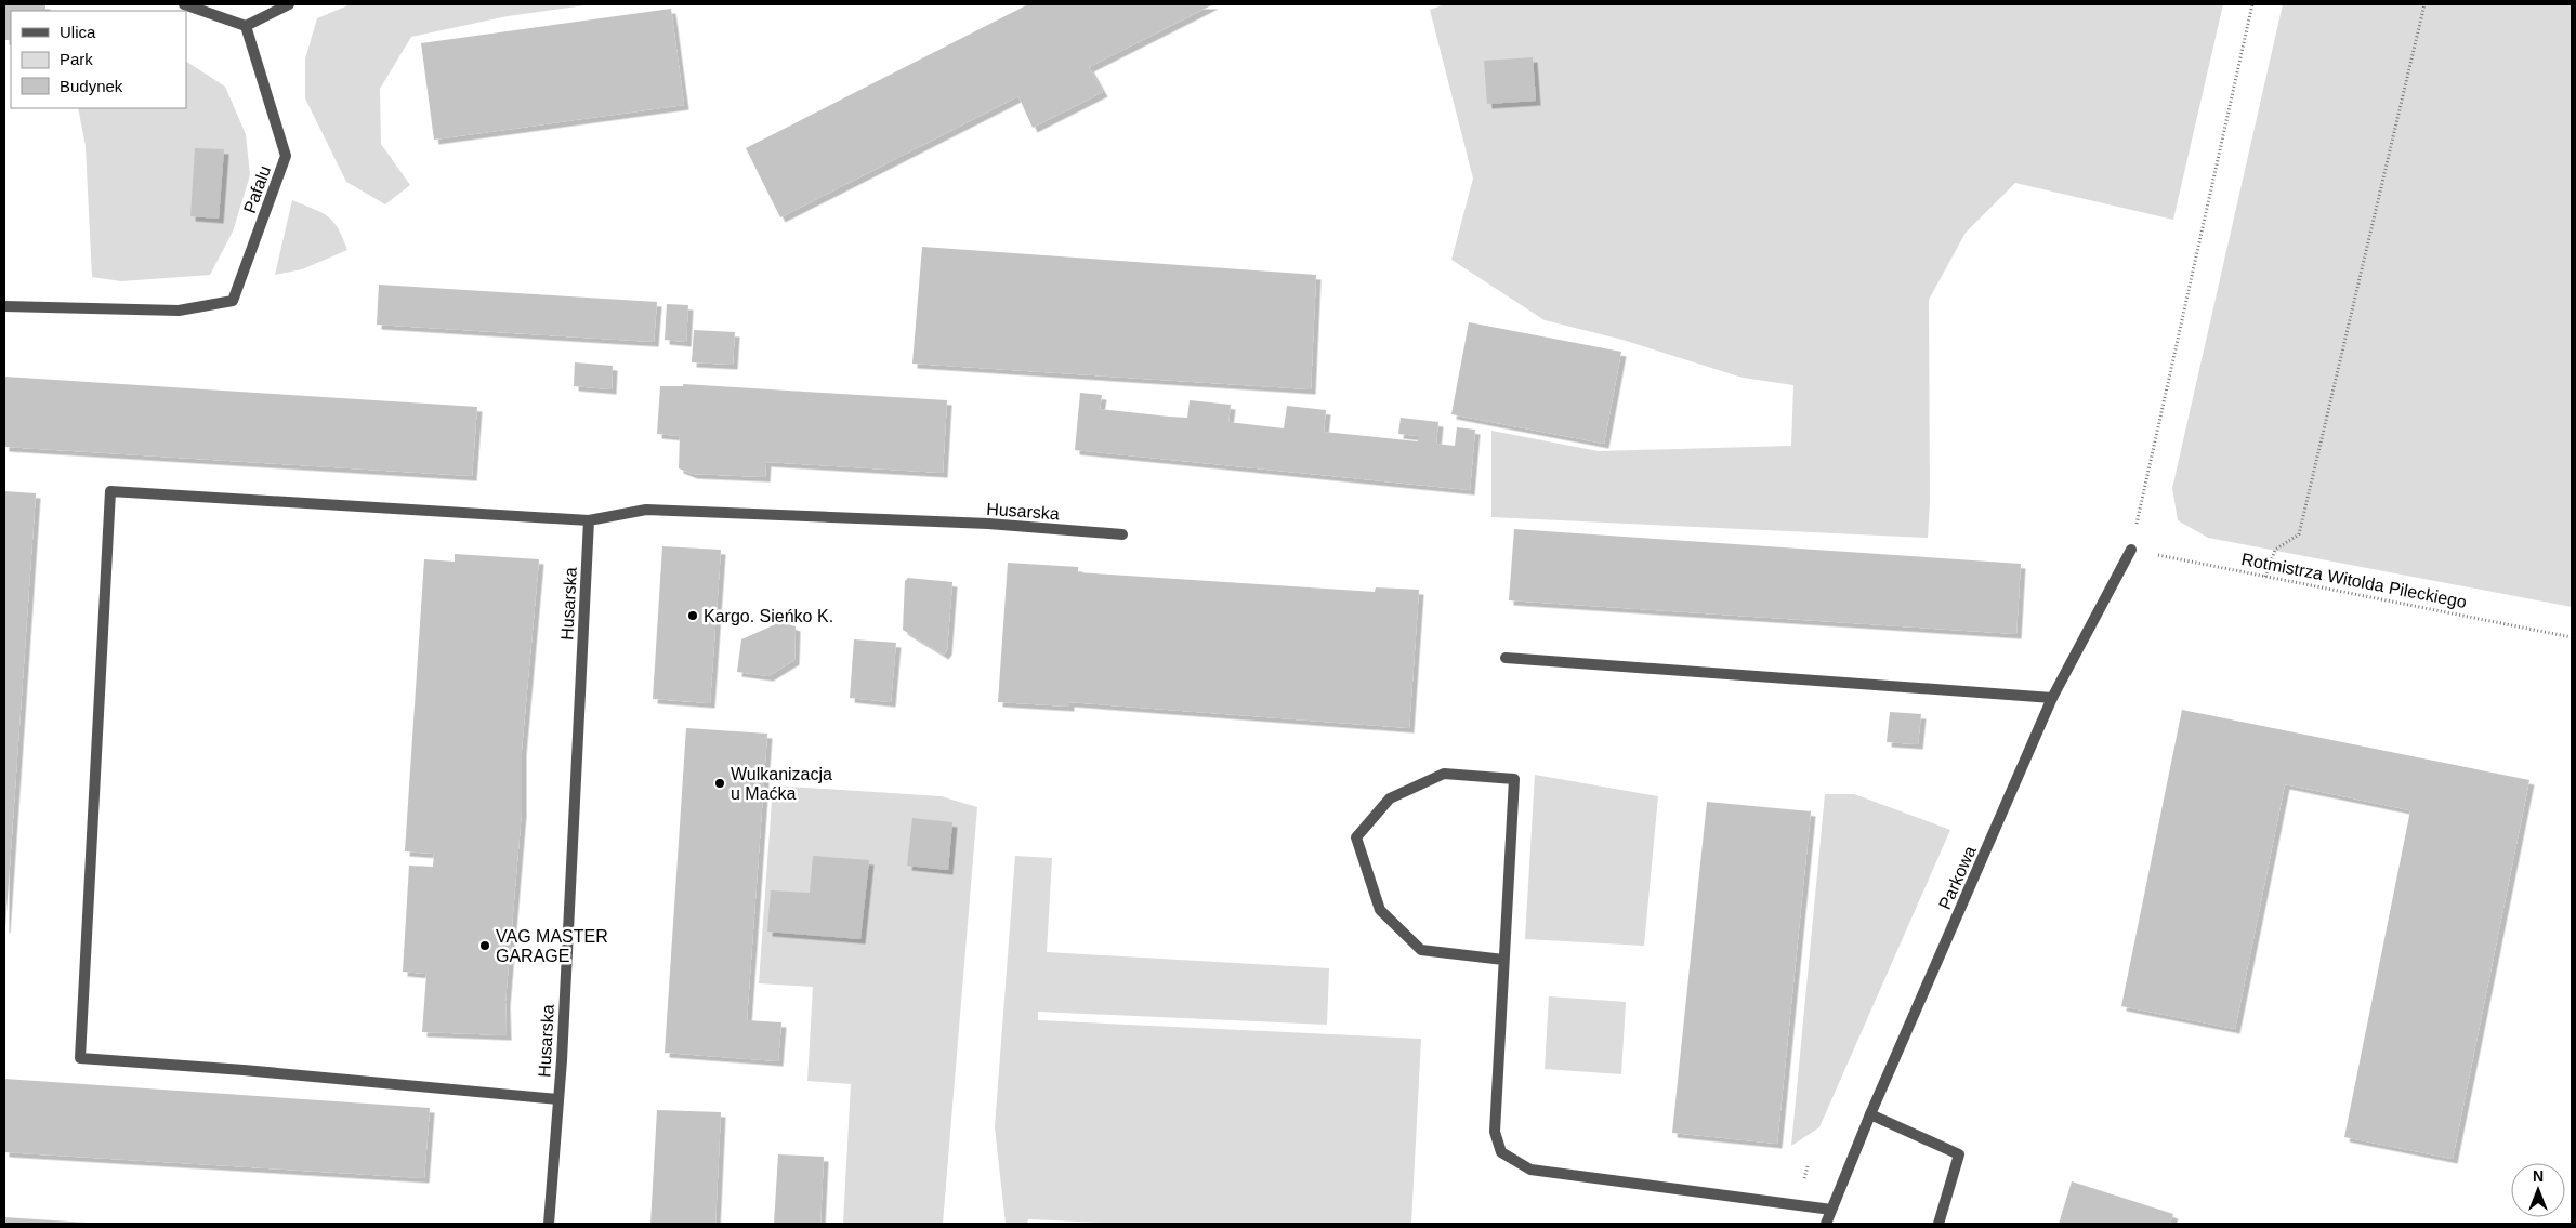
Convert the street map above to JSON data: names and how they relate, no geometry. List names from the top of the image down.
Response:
{
  "streets": {
    "street": ["Pafalu", "Husarska", "Parkowa"],
    "path": ["Rotmistrza Witolda Pileckiego"]
  },
  "crossings": [
    ["Rotmistrza Witolda Pileckiego", "Parkowa"]
  ],
  "places": ["Kargo. Sieńko K.", "Wulkanizacja u Maćka", "VAG MASTER GARAGE"],
  "legend": ["Ulica", "Park", "Budynek"],
  "north": "top"
}
